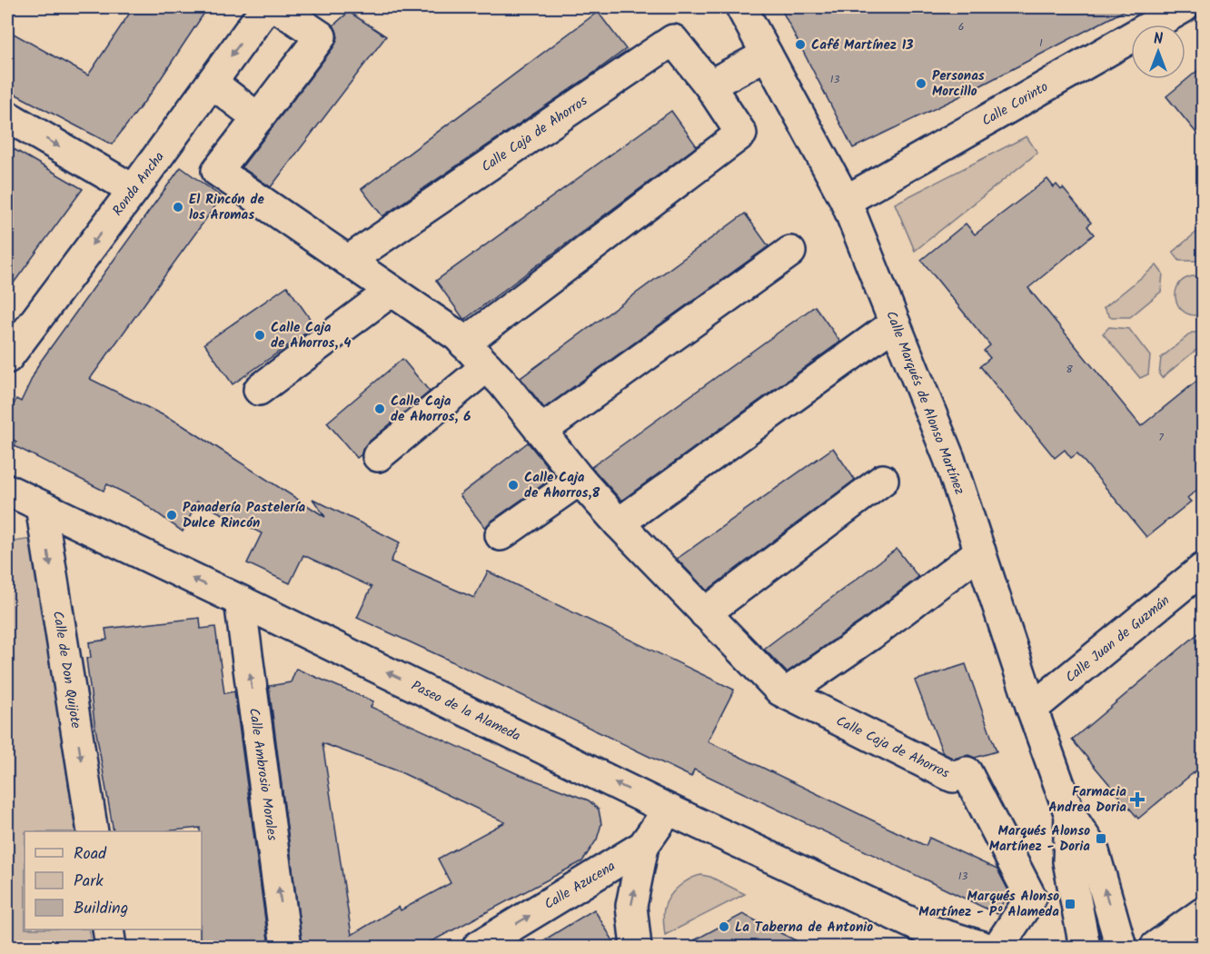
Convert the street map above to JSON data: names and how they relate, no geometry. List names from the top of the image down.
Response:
{
  "streets": {
    "street": [
      "Calle Corinto",
      "Calle Caja de Ahorros",
      "Ronda Ancha",
      "Calle Marqués de Alonso Martínez",
      "Calle Juan de Guzmán",
      "Calle de Don Quijote",
      "Paseo de la Alameda",
      "Calle Ambrosio Morales",
      "Calle Azucena"
    ]
  },
  "crossings": [
    ["Calle Corinto", "Calle Marqués de Alonso Martínez"],
    ["Calle Marqués de Alonso Martínez", "Calle Juan de Guzmán"],
    ["Calle de Don Quijote", "Paseo de la Alameda"],
    ["Paseo de la Alameda", "Calle Ambrosio Morales"],
    ["Paseo de la Alameda", "Calle Azucena"]
  ],
  "one_way": [
    "Ronda Ancha",
    "Calle de Don Quijote",
    "Paseo de la Alameda",
    "Calle Ambrosio Morales",
    "Calle Azucena"
  ],
  "places": {
    "other": [
      "Café Martínez 13",
      "Personas Morcillo",
      "El Rincón de los Aromas",
      "Calle Caja de Ahorros, 4",
      "Calle Caja de Ahorros, 6",
      "Calle Caja de Ahorros,8",
      "Panadería Pastelería Dulce Rincón",
      "La Taberna de Antonio"
    ],
    "health": ["Farmacia Andrea Doria"],
    "transit": ["Marqués Alonso Martínez - Doria", "Marqués Alonso Martínez - Pº Alameda"]
  },
  "house_numbers": [
    "6",
    "1",
    "13",
    "8",
    "7",
    "13"
  ],
  "legend": ["Road", "Park", "Building"],
  "north": "top"
}
